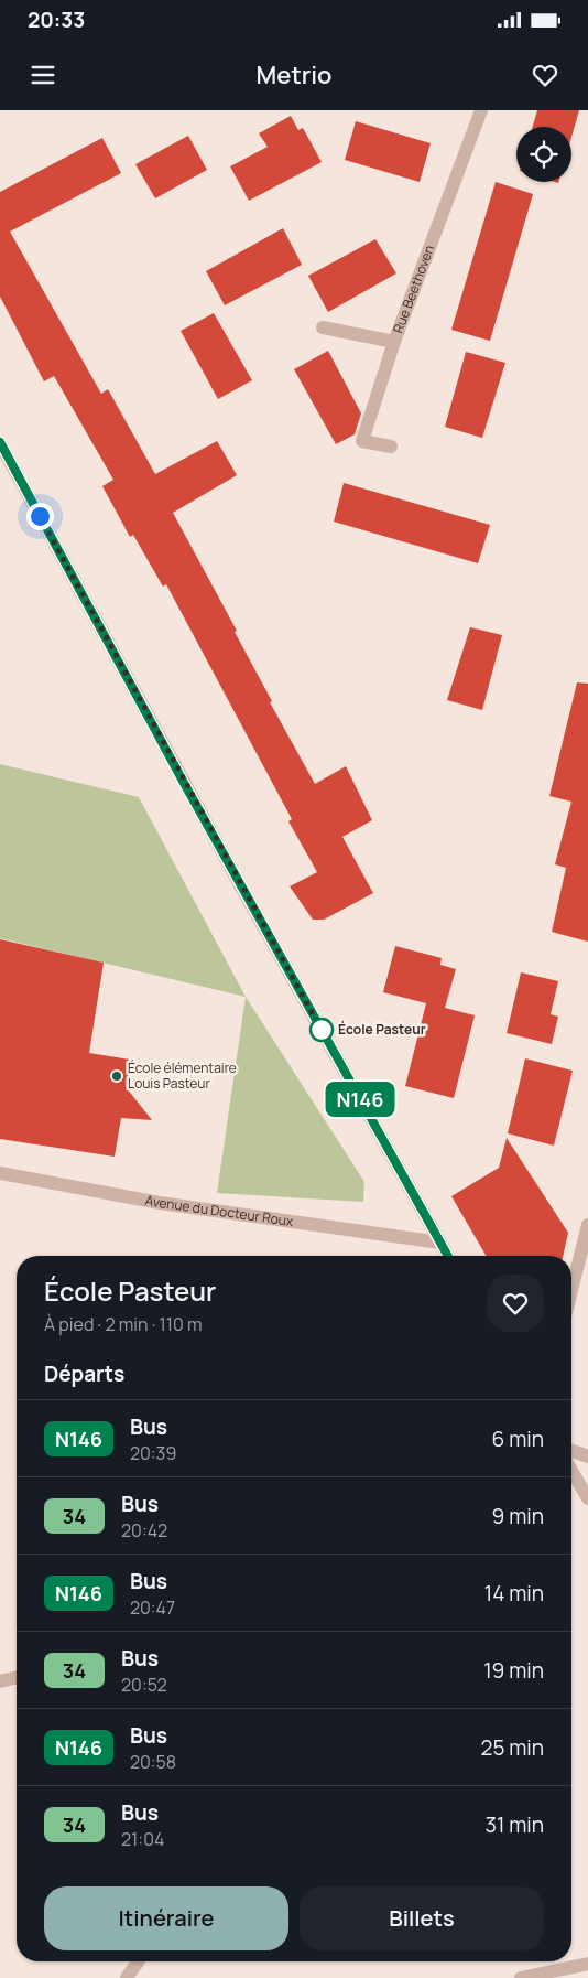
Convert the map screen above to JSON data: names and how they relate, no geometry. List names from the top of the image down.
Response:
{
  "streets": {
    "street": ["Rue Beethoven", "Avenue du Docteur Roux"]
  },
  "places": ["École Pasteur", "École élémentaire Louis Pasteur"],
  "lines": ["bus line N146"],
  "page": {
    "status": "20:33",
    "header": "Metrio",
    "on_map": "N146",
    "heading": [
      ["École Pasteur", "À pied · 2 min · 110 m"],
      "Départs"
    ],
    "list": [
      {
        "mark": "N146",
        "name": "Bus",
        "note": "20:39",
        "value": "6 min"
      },
      {
        "mark": "34",
        "name": "Bus",
        "note": "20:42",
        "value": "9 min"
      },
      {
        "mark": "N146",
        "name": "Bus",
        "note": "20:47",
        "value": "14 min"
      },
      {
        "mark": "34",
        "name": "Bus",
        "note": "20:52",
        "value": "19 min"
      },
      {
        "mark": "N146",
        "name": "Bus",
        "note": "20:58",
        "value": "25 min"
      },
      {
        "mark": "34",
        "name": "Bus",
        "note": "21:04",
        "value": "31 min"
      }
    ],
    "buttons": ["Itinéraire", "Billets"]
  }
}
